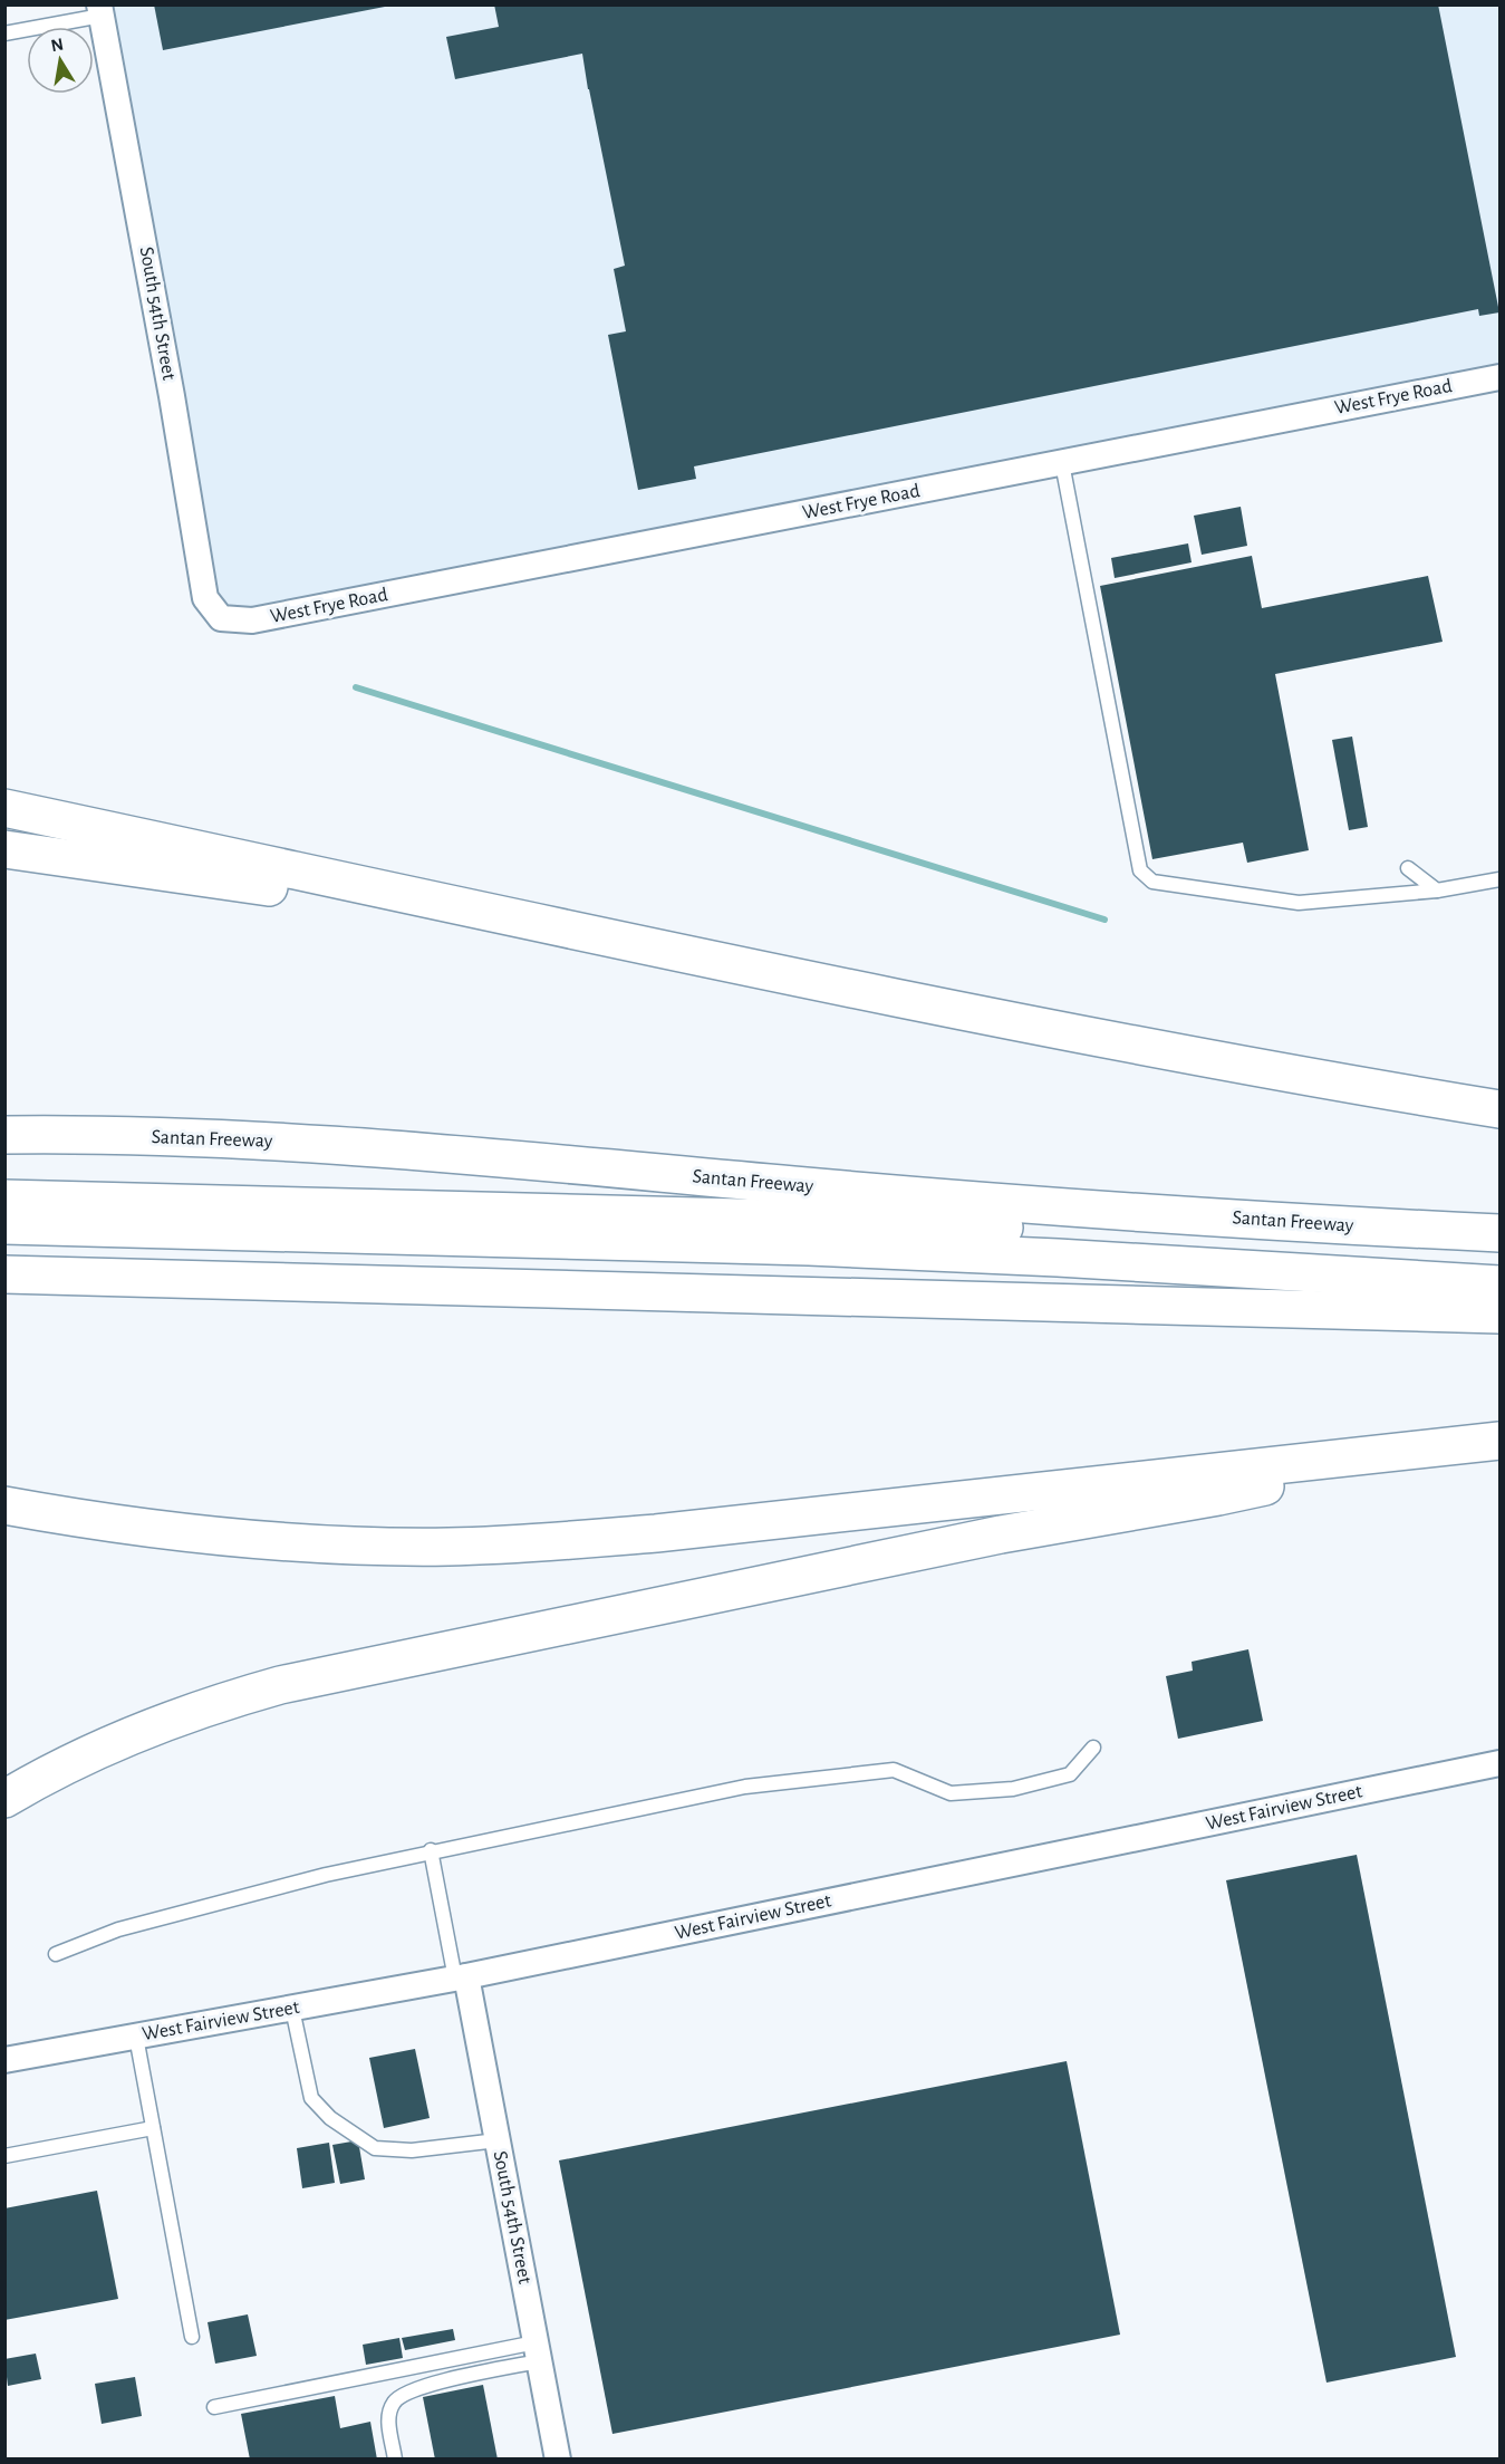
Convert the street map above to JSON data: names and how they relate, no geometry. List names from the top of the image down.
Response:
{
  "streets": {
    "highway": ["Santan Freeway"],
    "street": ["South 54th Street", "West Frye Road", "West Fairview Street"]
  },
  "crossings": [
    ["South 54th Street", "West Frye Road"],
    ["South 54th Street", "West Fairview Street"]
  ],
  "north": "top"
}
